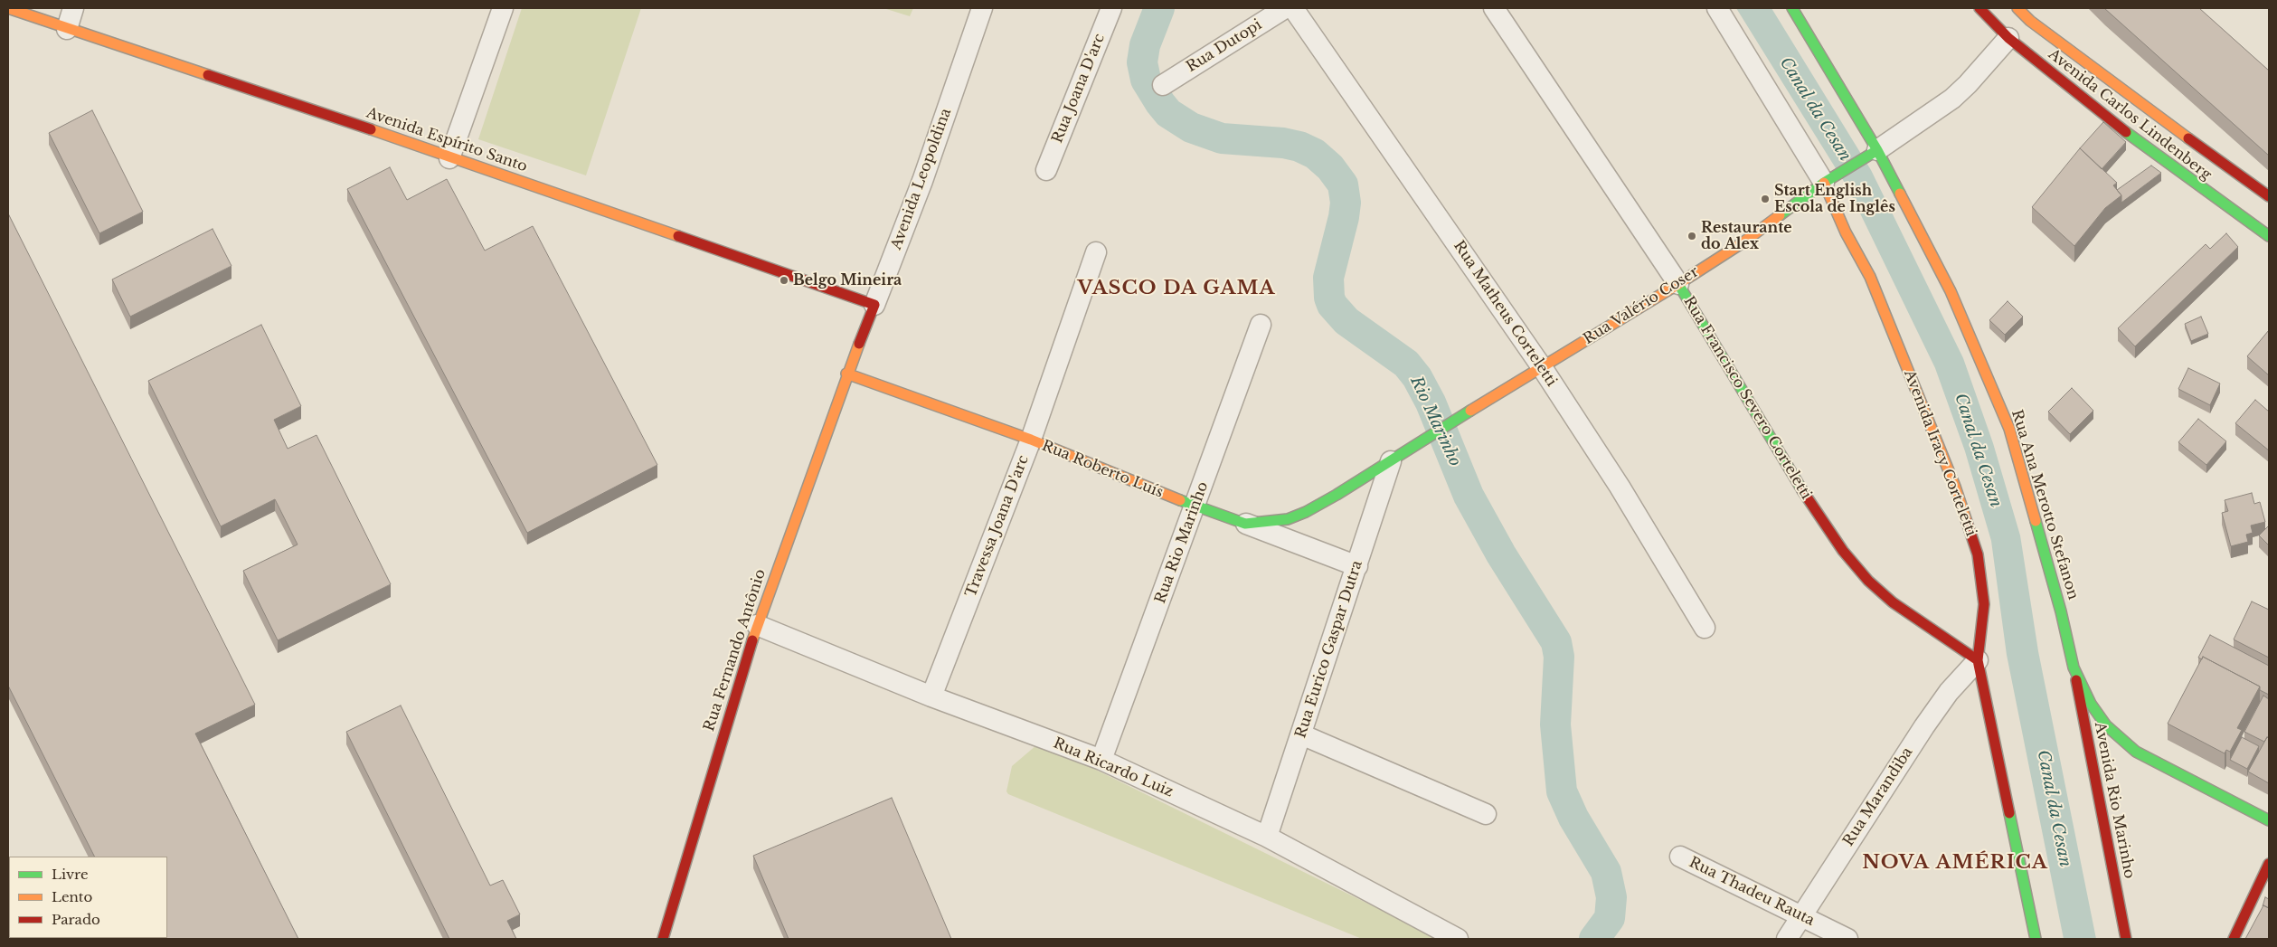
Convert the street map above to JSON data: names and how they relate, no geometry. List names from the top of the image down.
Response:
{
  "streets": {
    "street": [
      "Rua Dutopi",
      "Rua Joana D'arc",
      "Avenida Carlos Lindenberg",
      "Avenida Espírito Santo",
      "Avenida Leopoldina",
      "Rua Valério Coser",
      "Rua Matheus Corteletti",
      "Rua Francisco Severo Corteletti",
      "Avenida Iracy Corteletti",
      "Rua Roberto Luís",
      "Rua Ana Merotto Stefanon",
      "Travessa Joana D'arc",
      "Rua Rio Marinho",
      "Rua Eurico Gaspar Dutra",
      "Rua Fernando Antônio",
      "Rua Ricardo Luiz",
      "Rua Marandiba",
      "Avenida Rio Marinho",
      "Rua Thadeu Rauta"
    ]
  },
  "crossings": [
    ["Avenida Carlos Lindenberg", "Rua Valério Coser"],
    ["Avenida Espírito Santo", "Avenida Leopoldina"],
    ["Avenida Leopoldina", "Rua Roberto Luís"],
    ["Avenida Leopoldina", "Rua Fernando Antônio"],
    ["Rua Valério Coser", "Rua Matheus Corteletti"],
    ["Rua Valério Coser", "Rua Francisco Severo Corteletti"],
    ["Rua Valério Coser", "Avenida Iracy Corteletti"],
    ["Rua Valério Coser", "Rua Roberto Luís"],
    ["Rua Valério Coser", "Rua Ana Merotto Stefanon"],
    ["Rua Valério Coser", "Rua Eurico Gaspar Dutra"],
    ["Rua Francisco Severo Corteletti", "Avenida Iracy Corteletti"],
    ["Rua Francisco Severo Corteletti", "Rua Marandiba"],
    ["Avenida Iracy Corteletti", "Rua Marandiba"],
    ["Rua Roberto Luís", "Travessa Joana D'arc"],
    ["Rua Roberto Luís", "Rua Rio Marinho"],
    ["Rua Roberto Luís", "Rua Eurico Gaspar Dutra"],
    ["Rua Roberto Luís", "Rua Fernando Antônio"],
    ["Rua Ana Merotto Stefanon", "Avenida Rio Marinho"],
    ["Travessa Joana D'arc", "Rua Ricardo Luiz"],
    ["Rua Rio Marinho", "Rua Ricardo Luiz"],
    ["Rua Eurico Gaspar Dutra", "Rua Ricardo Luiz"],
    ["Rua Fernando Antônio", "Rua Ricardo Luiz"],
    ["Rua Marandiba", "Rua Thadeu Rauta"]
  ],
  "districts": ["VASCO DA GAMA", "NOVA AMÉRICA"],
  "water": ["Canal da Cesan", "Rio Marinho"],
  "places": ["Start English Escola de Inglês", "Restaurante do Alex", "Belgo Mineira"],
  "legend": ["Livre", "Lento", "Parado"]
}
